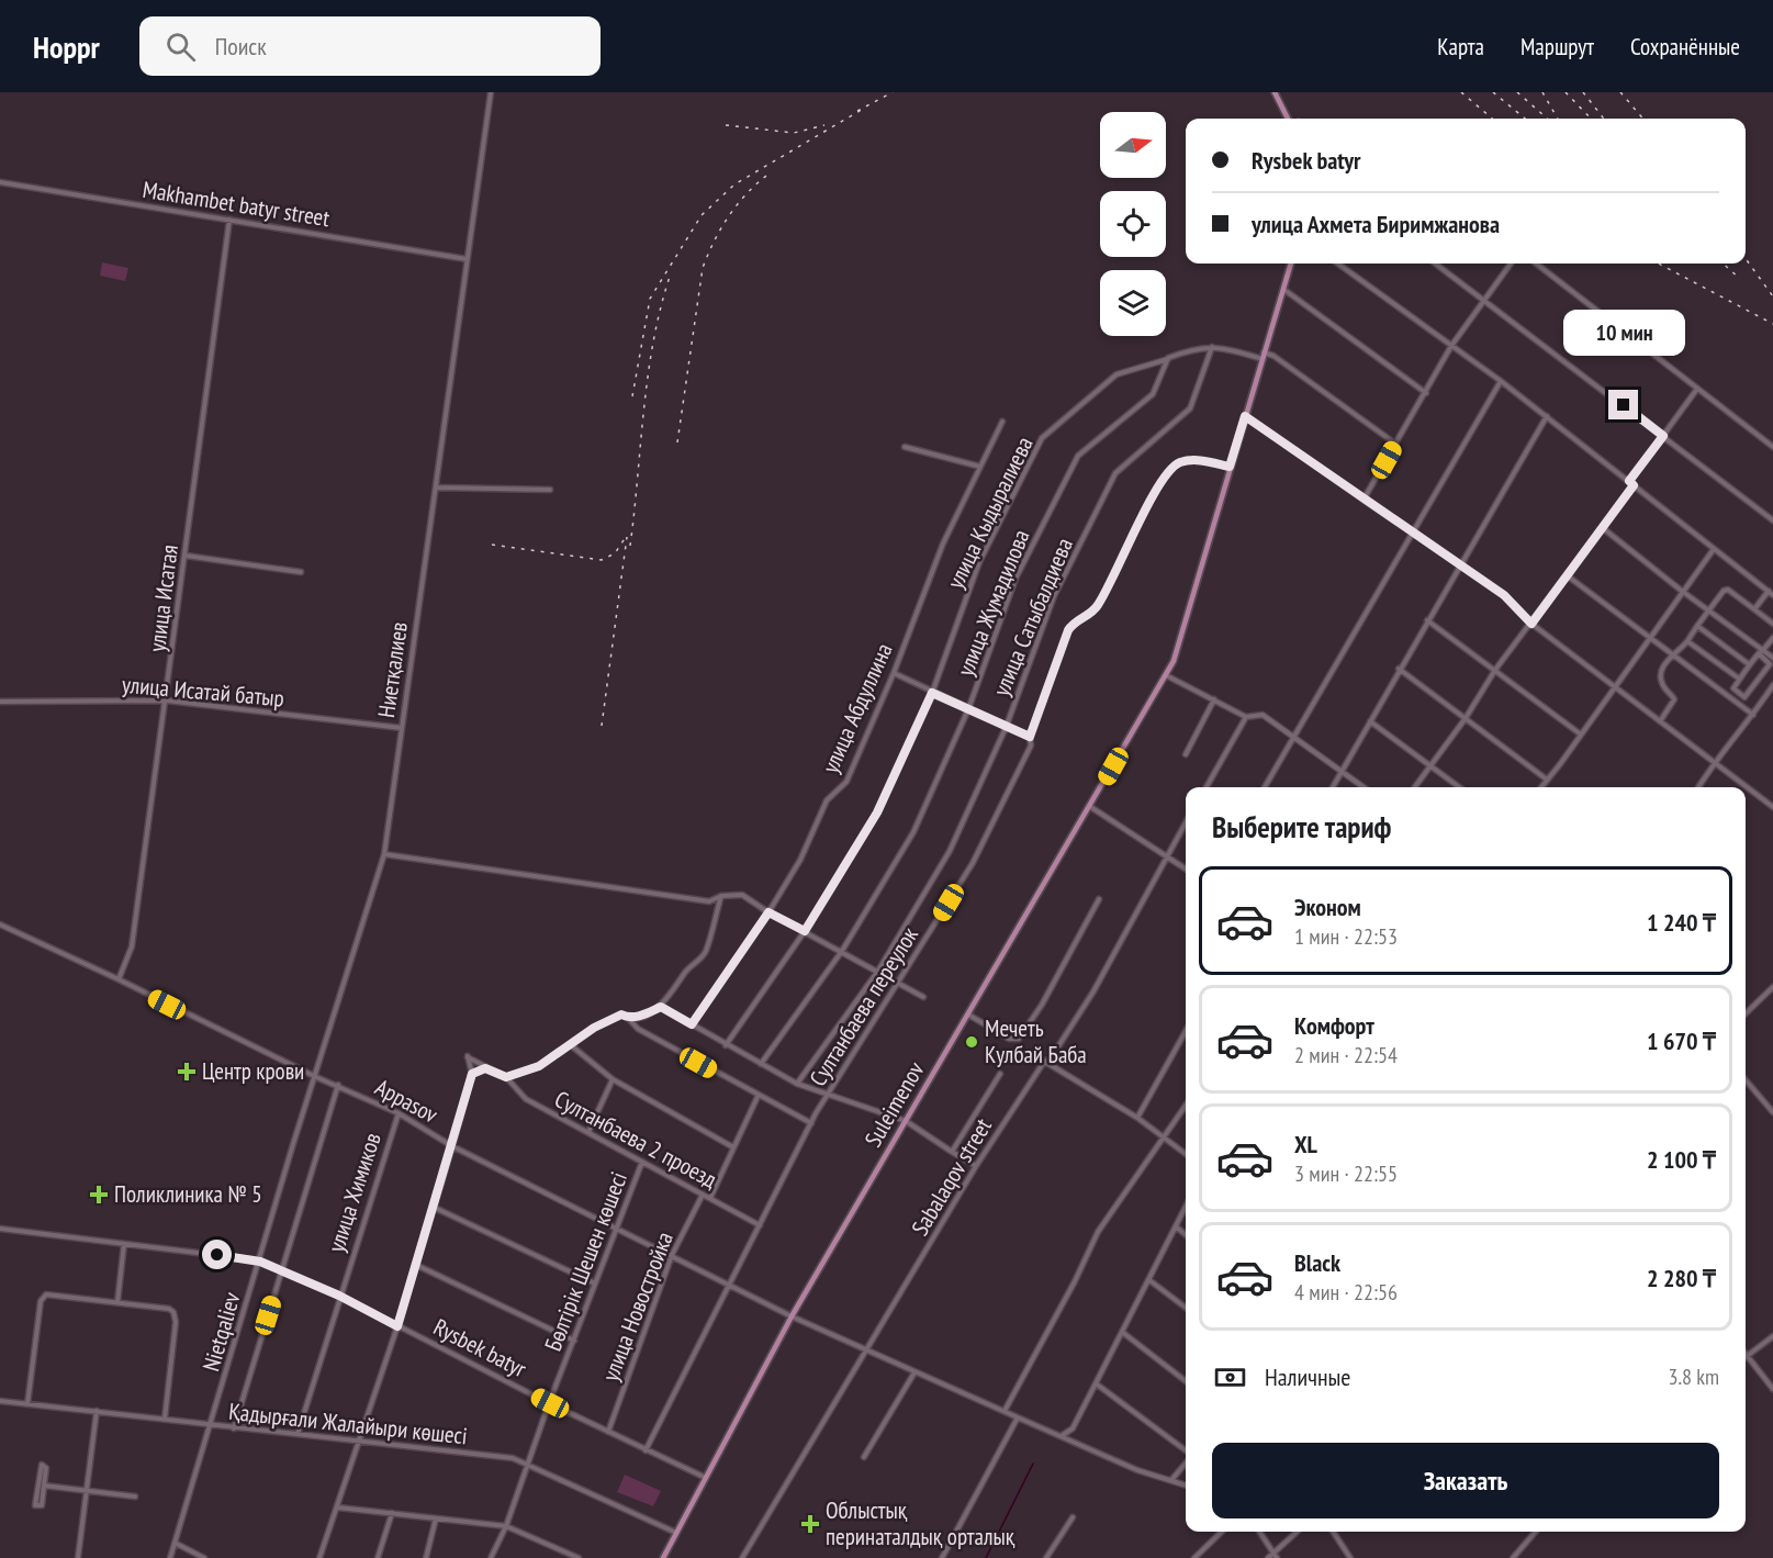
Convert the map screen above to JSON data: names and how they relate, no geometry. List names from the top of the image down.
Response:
{
  "streets": {
    "main road": ["Suleimenov"],
    "street": [
      "Makhambet batyr street",
      "улица Кыдыралиева",
      "улица Исатая",
      "улица Жумадилова",
      "улица Сатыбалдиева",
      "Ниетқалиев",
      "улица Исатай батыр",
      "улица Абдуллина",
      "Султанбаева переулок",
      "Appasov",
      "Султанбаева 2 проезд",
      "Sabalaqov street",
      "улица Химиков",
      "Бөлтірік Шешен көшесі",
      "улица Новостройка",
      "Nietqaliev",
      "Rysbek batyr",
      "Қадырғали Жалайыри көшесі"
    ]
  },
  "crossings": [
    ["Makhambet batyr street", "улица Исатая"],
    ["Makhambet batyr street", "Ниетқалиев"],
    ["улица Кыдыралиева", "улица Жумадилова"],
    ["улица Исатая", "улица Исатай батыр"],
    ["улица Исатая", "Appasov"],
    ["Ниетқалиев", "улица Исатай батыр"],
    ["Ниетқалиев", "Appasov"],
    ["Ниетқалиев", "Nietqaliev"],
    ["Султанбаева переулок", "Appasov"],
    ["Султанбаева переулок", "Suleimenov"],
    ["Султанбаева переулок", "Султанбаева 2 проезд"],
    ["Султанбаева переулок", "Rysbek batyr"],
    ["Appasov", "Suleimenov"],
    ["Appasov", "Sabalaqov street"],
    ["Appasov", "улица Химиков"],
    ["Appasov", "Бөлтірік Шешен көшесі"],
    ["Appasov", "улица Новостройка"],
    ["Appasov", "Nietqaliev"],
    ["Suleimenov", "Rysbek batyr"],
    ["Suleimenov", "Қадырғали Жалайыри көшесі"],
    ["Султанбаева 2 проезд", "Бөлтірік Шешен көшесі"],
    ["Султанбаева 2 проезд", "улица Новостройка"],
    ["улица Химиков", "Rysbek batyr"],
    ["улица Химиков", "Қадырғали Жалайыри көшесі"],
    ["Бөлтірік Шешен көшесі", "Rysbek batyr"],
    ["Бөлтірік Шешен көшесі", "Қадырғали Жалайыри көшесі"],
    ["улица Новостройка", "Rysbek batyr"],
    ["Nietqaliev", "Rysbek batyr"],
    ["Nietqaliev", "Қадырғали Жалайыри көшесі"]
  ],
  "places": {
    "other": ["Мечеть Кулбай Баба"],
    "health": ["Центр крови", "Поликлиника № 5", "Облыстық перинаталдық орталық"]
  },
  "north": "right",
  "page": {
    "header": "Hoppr",
    "search": "Поиск",
    "nav": ["Карта", "Маршрут", "Сохранённые"],
    "banner": ["Rysbek batyr", "улица Ахмета Биримжанова"],
    "bubble": "10 мин",
    "heading": "Выберите тариф",
    "list": [
      {
        "name": "Эконом",
        "note": "1 мин · 22:53",
        "value": "1 240 ₸"
      },
      {
        "name": "Комфорт",
        "note": "2 мин · 22:54",
        "value": "1 670 ₸"
      },
      {
        "name": "XL",
        "note": "3 мин · 22:55",
        "value": "2 100 ₸"
      },
      {
        "name": "Black",
        "note": "4 мин · 22:56",
        "value": "2 280 ₸"
      }
    ],
    "pay": ["Наличные", "3.8 km"],
    "buttons": "Заказать"
  }
}
